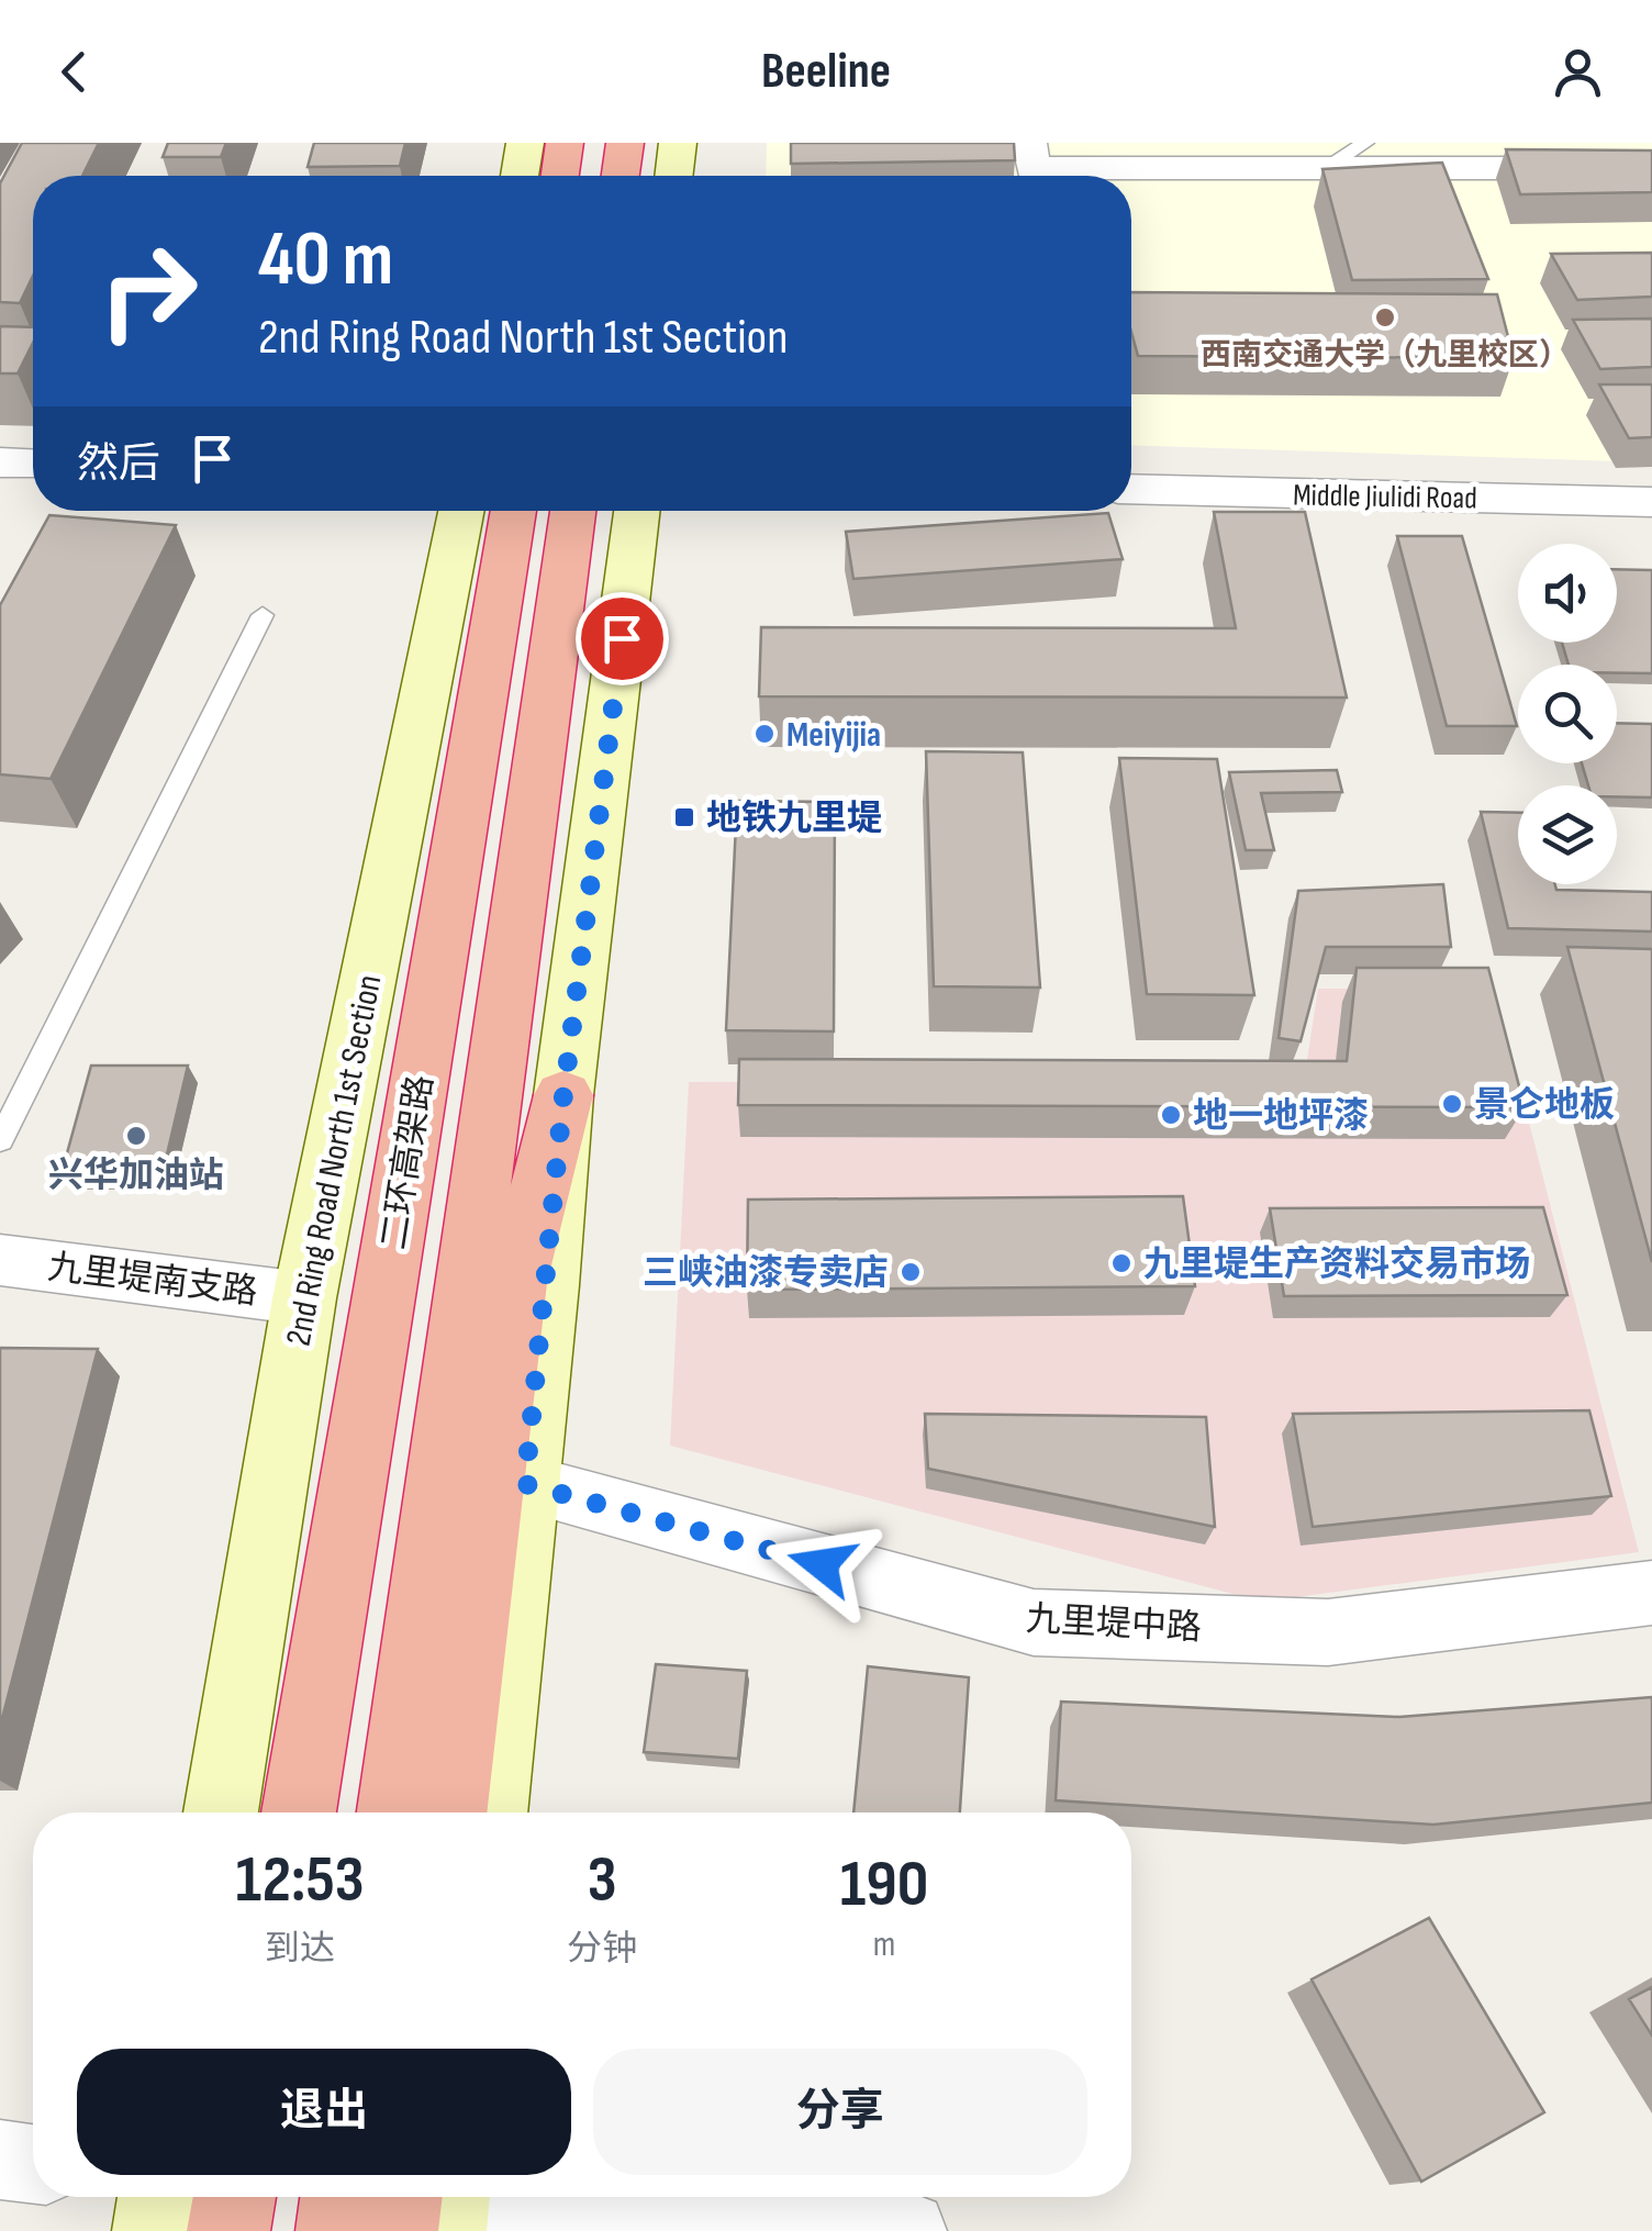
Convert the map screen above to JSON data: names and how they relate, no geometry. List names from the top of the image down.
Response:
{
  "streets": {
    "highway": ["二环高架路"],
    "main road": ["2nd Ring Road North 1st Section"],
    "street": ["Middle Jiulidi Road", "九里堤南支路", "九里堤中路"]
  },
  "crossings": [
    ["2nd Ring Road North 1st Section", "九里堤南支路"]
  ],
  "places": {
    "other": [
      "西南交通大学（九里校区）",
      "Meiyijia",
      "景仑地板",
      "地一地坪漆",
      "兴华加油站",
      "九里堤生产资料交易市场",
      "三峡油漆专卖店"
    ],
    "transit": ["地铁九里堤"]
  },
  "page": {
    "header": "Beeline",
    "turn": ["40 m", "2nd Ring Road North 1st Section"],
    "then": "然后",
    "eta": [
      "12:53",
      "到达",
      "3",
      "分钟",
      "190",
      "m"
    ],
    "buttons": ["退出", "分享"]
  }
}
